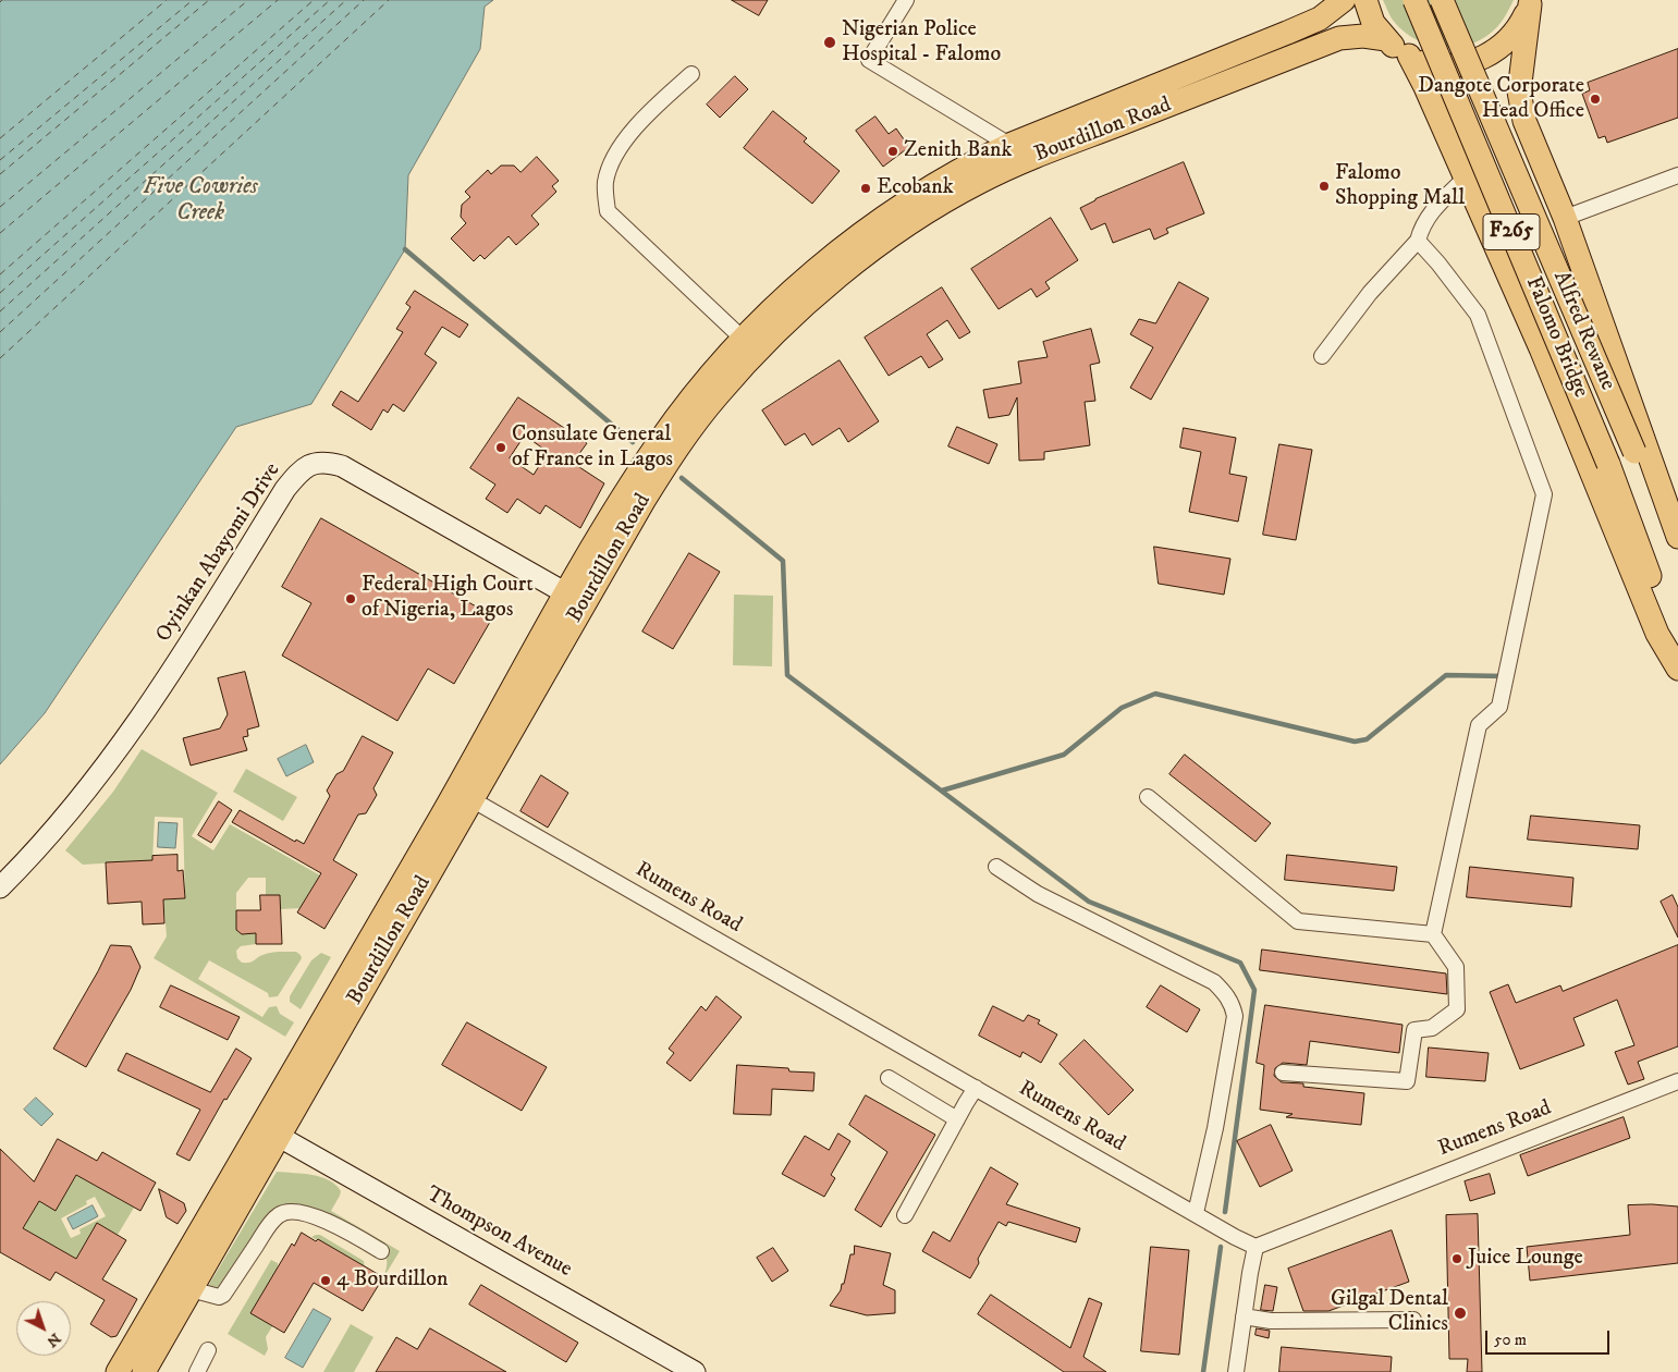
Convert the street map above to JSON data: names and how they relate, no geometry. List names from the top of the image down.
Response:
{
  "streets": {
    "main road": [
      "Bourdillon Road",
      "F265",
      "Alfred Rewane",
      "Falomo Bridge"
    ],
    "street": ["Oyinkan Abayomi Drive", "Rumens Road", "Thompson Avenue"]
  },
  "crossings": [
    ["Bourdillon Road", "Oyinkan Abayomi Drive"],
    ["Bourdillon Road", "Rumens Road"],
    ["Bourdillon Road", "Thompson Avenue"]
  ],
  "water": ["Five Cowries Creek"],
  "places": [
    "Nigerian Police Hospital - Falomo",
    "Dangote Corporate Head Office",
    "Zenith Bank",
    "Falomo Shopping Mall",
    "Ecobank",
    "Consulate General of France in Lagos",
    "Federal High Court of Nigeria, Lagos",
    "Juice Lounge",
    "4 Bourdillon",
    "Gilgal Dental Clinics"
  ],
  "scale_bar": "50 m",
  "north": "bottom right"
}
